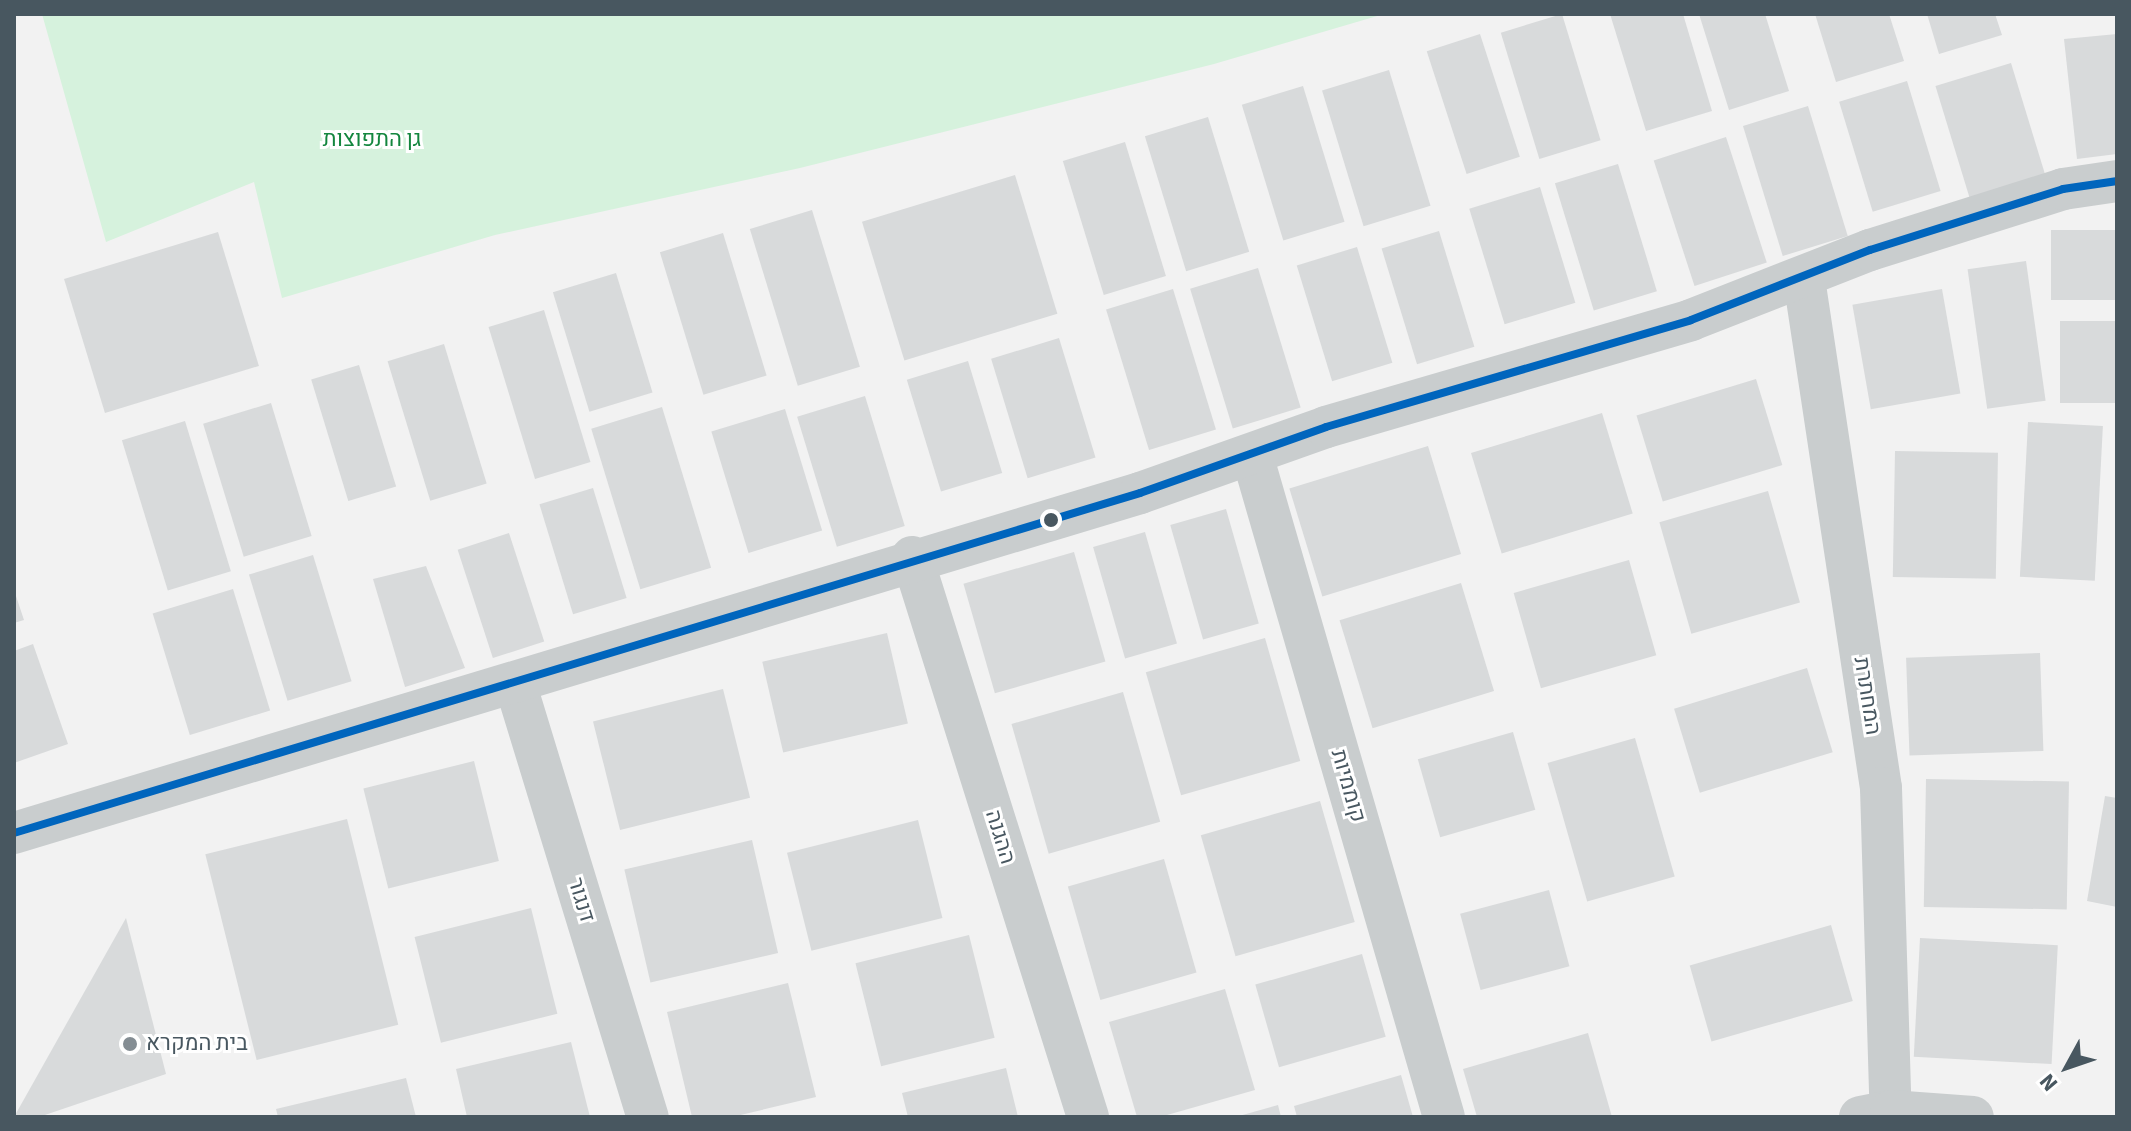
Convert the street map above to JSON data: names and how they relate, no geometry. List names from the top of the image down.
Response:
{
  "streets": {
    "street": [
      "המחתרת",
      "קוממיות",
      "ההגנה",
      "דנגור"
    ]
  },
  "parks": ["גן התפוצות"],
  "places": ["בית המקרא"],
  "north": "bottom left"
}
